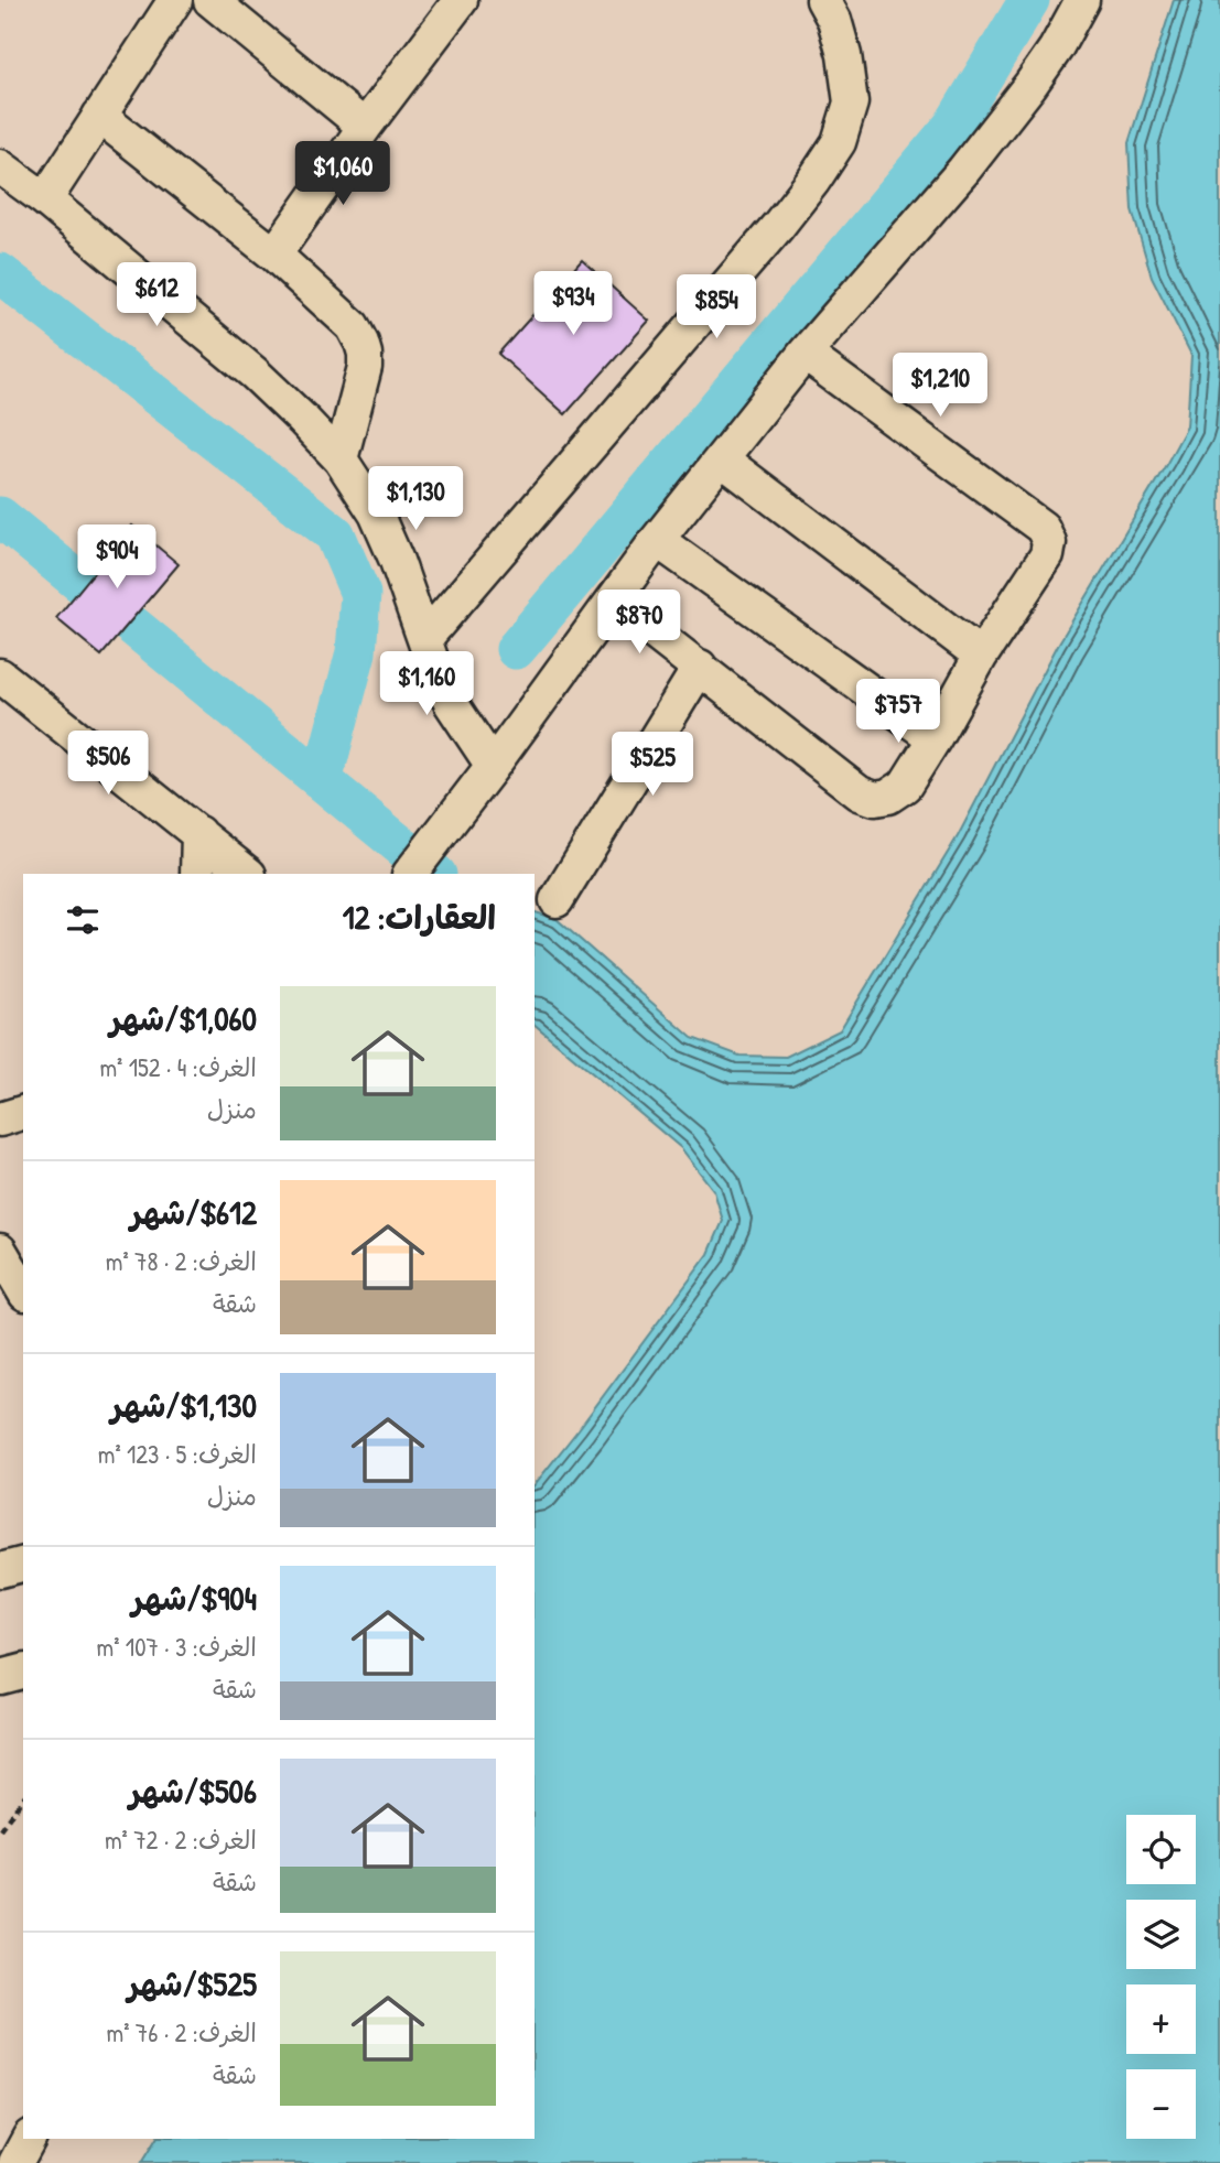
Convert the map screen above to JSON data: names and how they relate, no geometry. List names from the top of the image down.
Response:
{
  "page": {
    "price": [
      "$1,060",
      "$612",
      "$934",
      "$854",
      "$1,210",
      "$1,130",
      "$904",
      "$870",
      "$1,160",
      "$757",
      "$506",
      "$525"
    ],
    "heading": "العقارات: 12",
    "list": [
      {
        "name": "$1,060/شهر",
        "note": "الغرف: 4 · 152 m² · منزل"
      },
      {
        "name": "$612/شهر",
        "note": "الغرف: 2 · 78 m² · شقة"
      },
      {
        "name": "$1,130/شهر",
        "note": "الغرف: 5 · 123 m² · منزل"
      },
      {
        "name": "$904/شهر",
        "note": "الغرف: 3 · 107 m² · شقة"
      },
      {
        "name": "$506/شهر",
        "note": "الغرف: 2 · 72 m² · شقة"
      },
      {
        "name": "$525/شهر",
        "note": "الغرف: 2 · 76 m² · شقة"
      }
    ],
    "map_buttons": ["+", "−"]
  }
}
